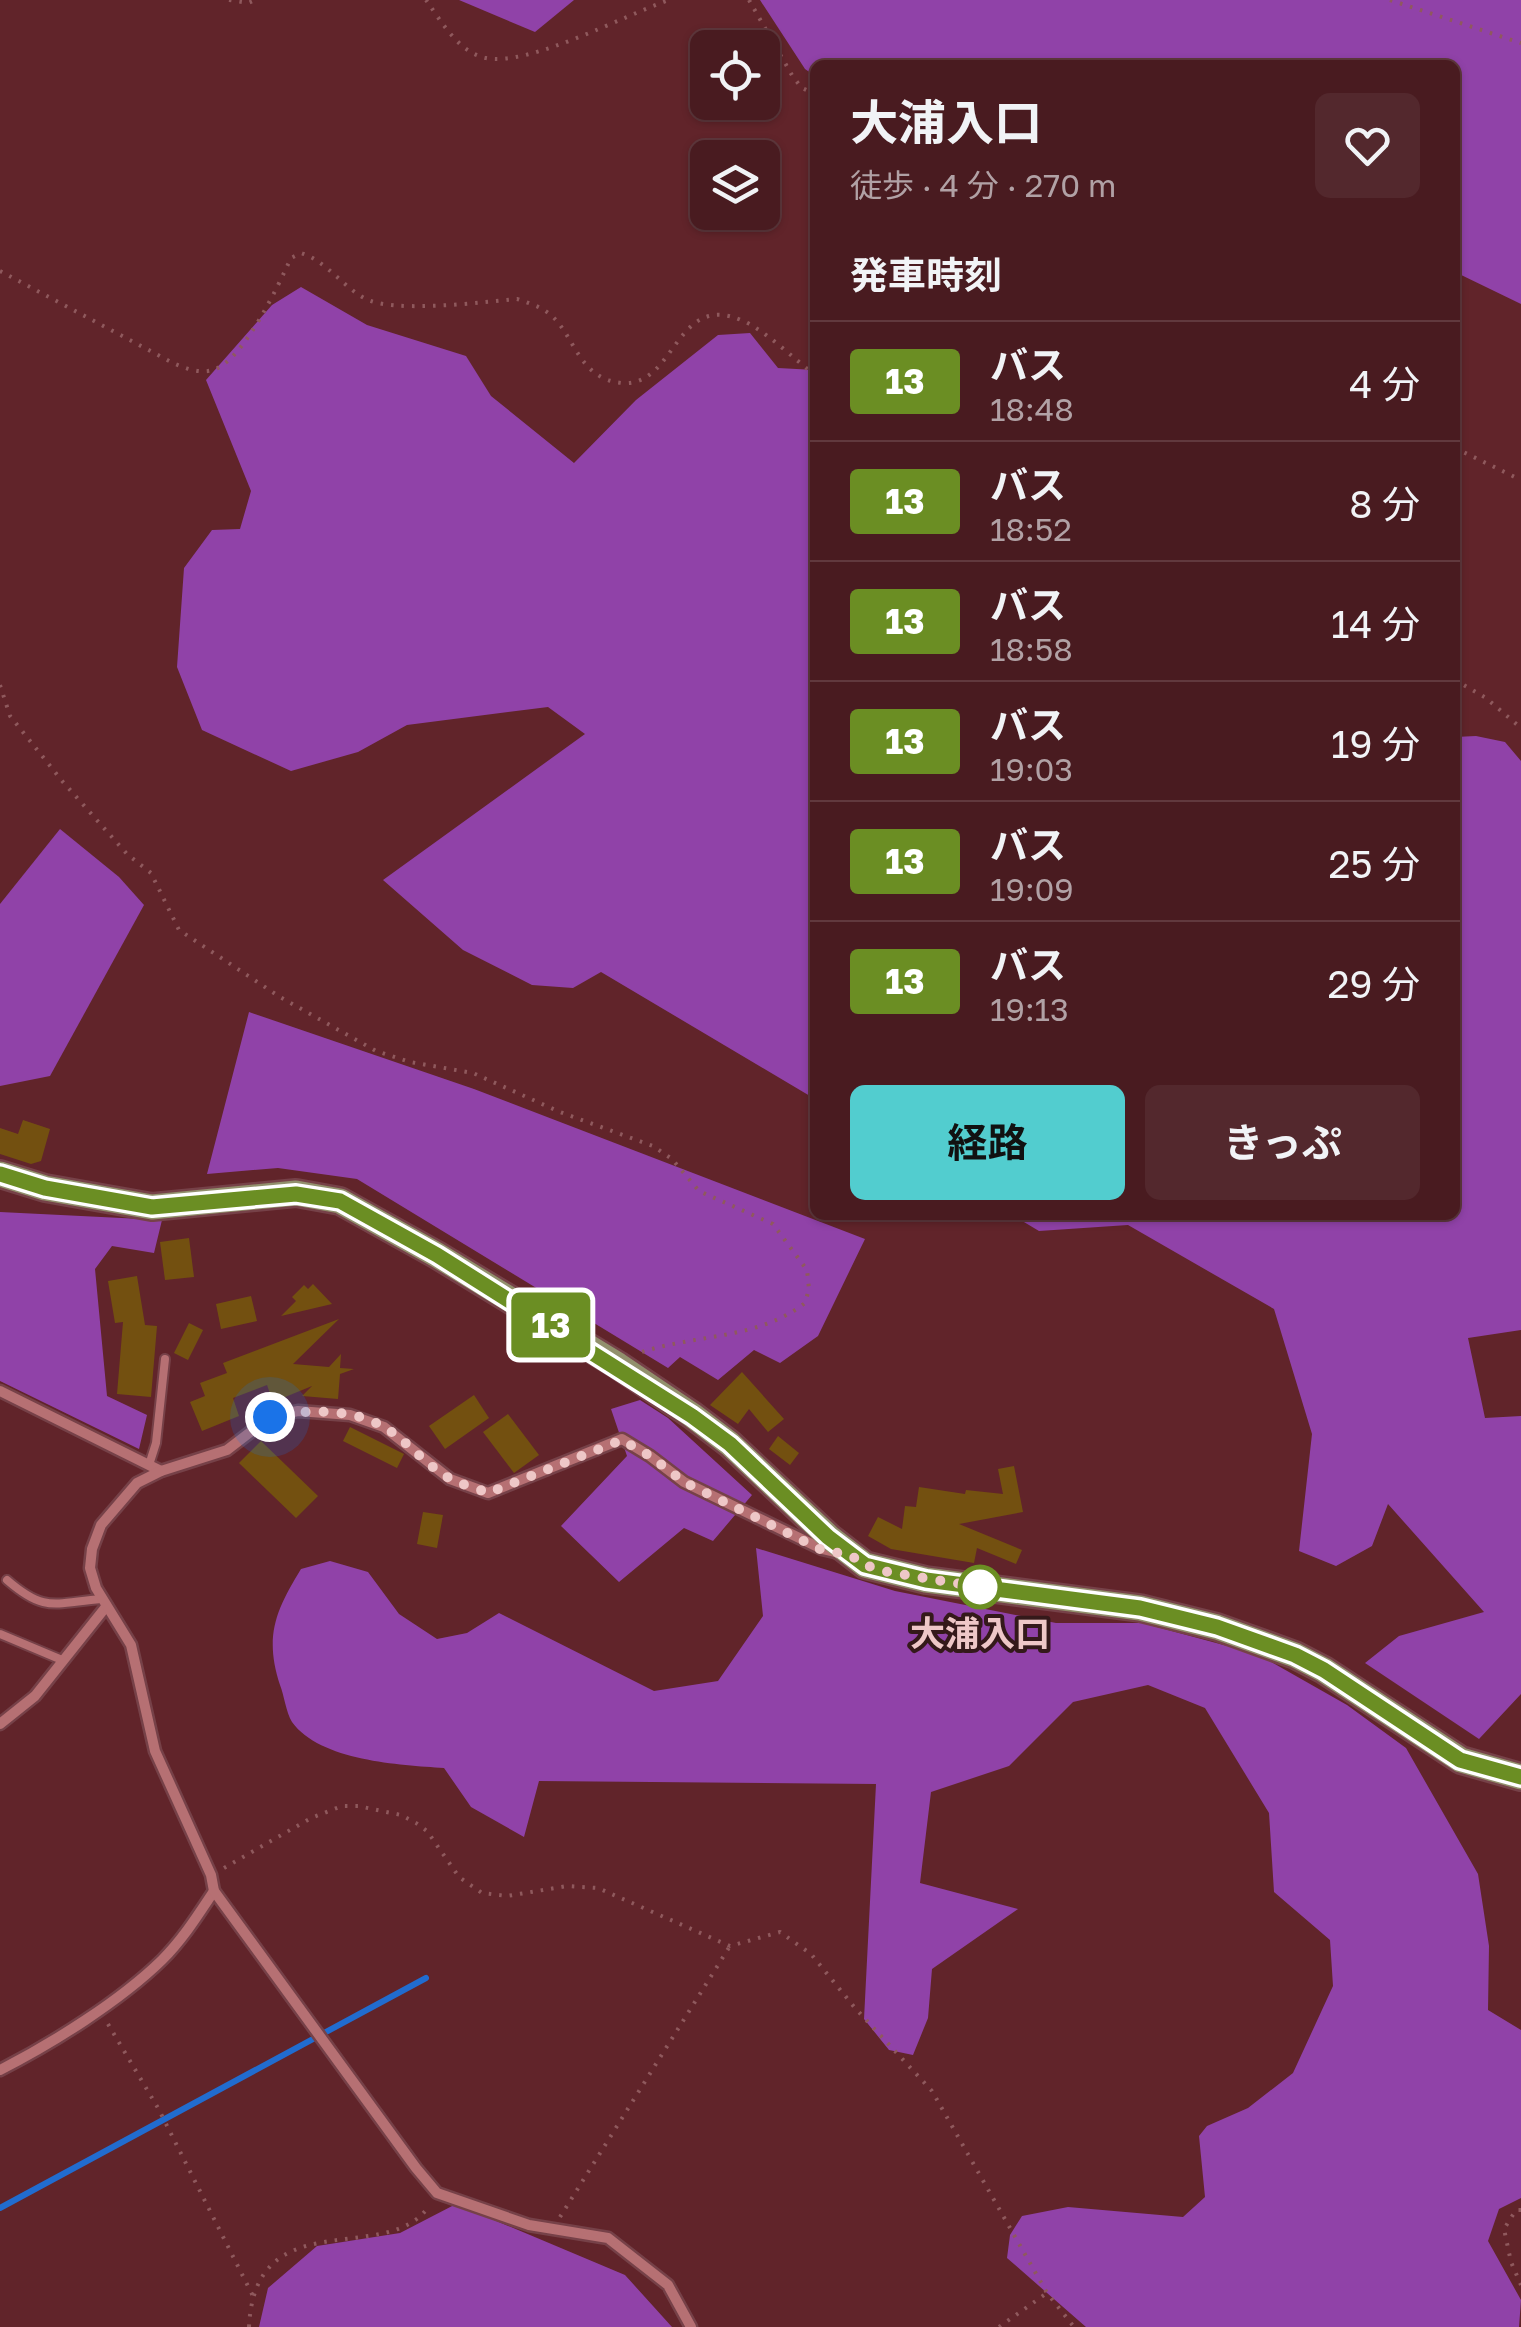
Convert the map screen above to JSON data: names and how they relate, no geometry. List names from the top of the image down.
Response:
{
  "places": ["大浦入口"],
  "lines": ["bus line 13"],
  "page": {
    "on_map": "13",
    "heading": [
      ["大浦入口", "徒歩 · 4 分 · 270 m"],
      "発車時刻"
    ],
    "list": [
      {
        "mark": "13",
        "name": "バス",
        "note": "18:48",
        "value": "4 分"
      },
      {
        "mark": "13",
        "name": "バス",
        "note": "18:52",
        "value": "8 分"
      },
      {
        "mark": "13",
        "name": "バス",
        "note": "18:58",
        "value": "14 分"
      },
      {
        "mark": "13",
        "name": "バス",
        "note": "19:03",
        "value": "19 分"
      },
      {
        "mark": "13",
        "name": "バス",
        "note": "19:09",
        "value": "25 分"
      },
      {
        "mark": "13",
        "name": "バス",
        "note": "19:13",
        "value": "29 分"
      }
    ],
    "buttons": ["経路", "きっぷ"]
  }
}
